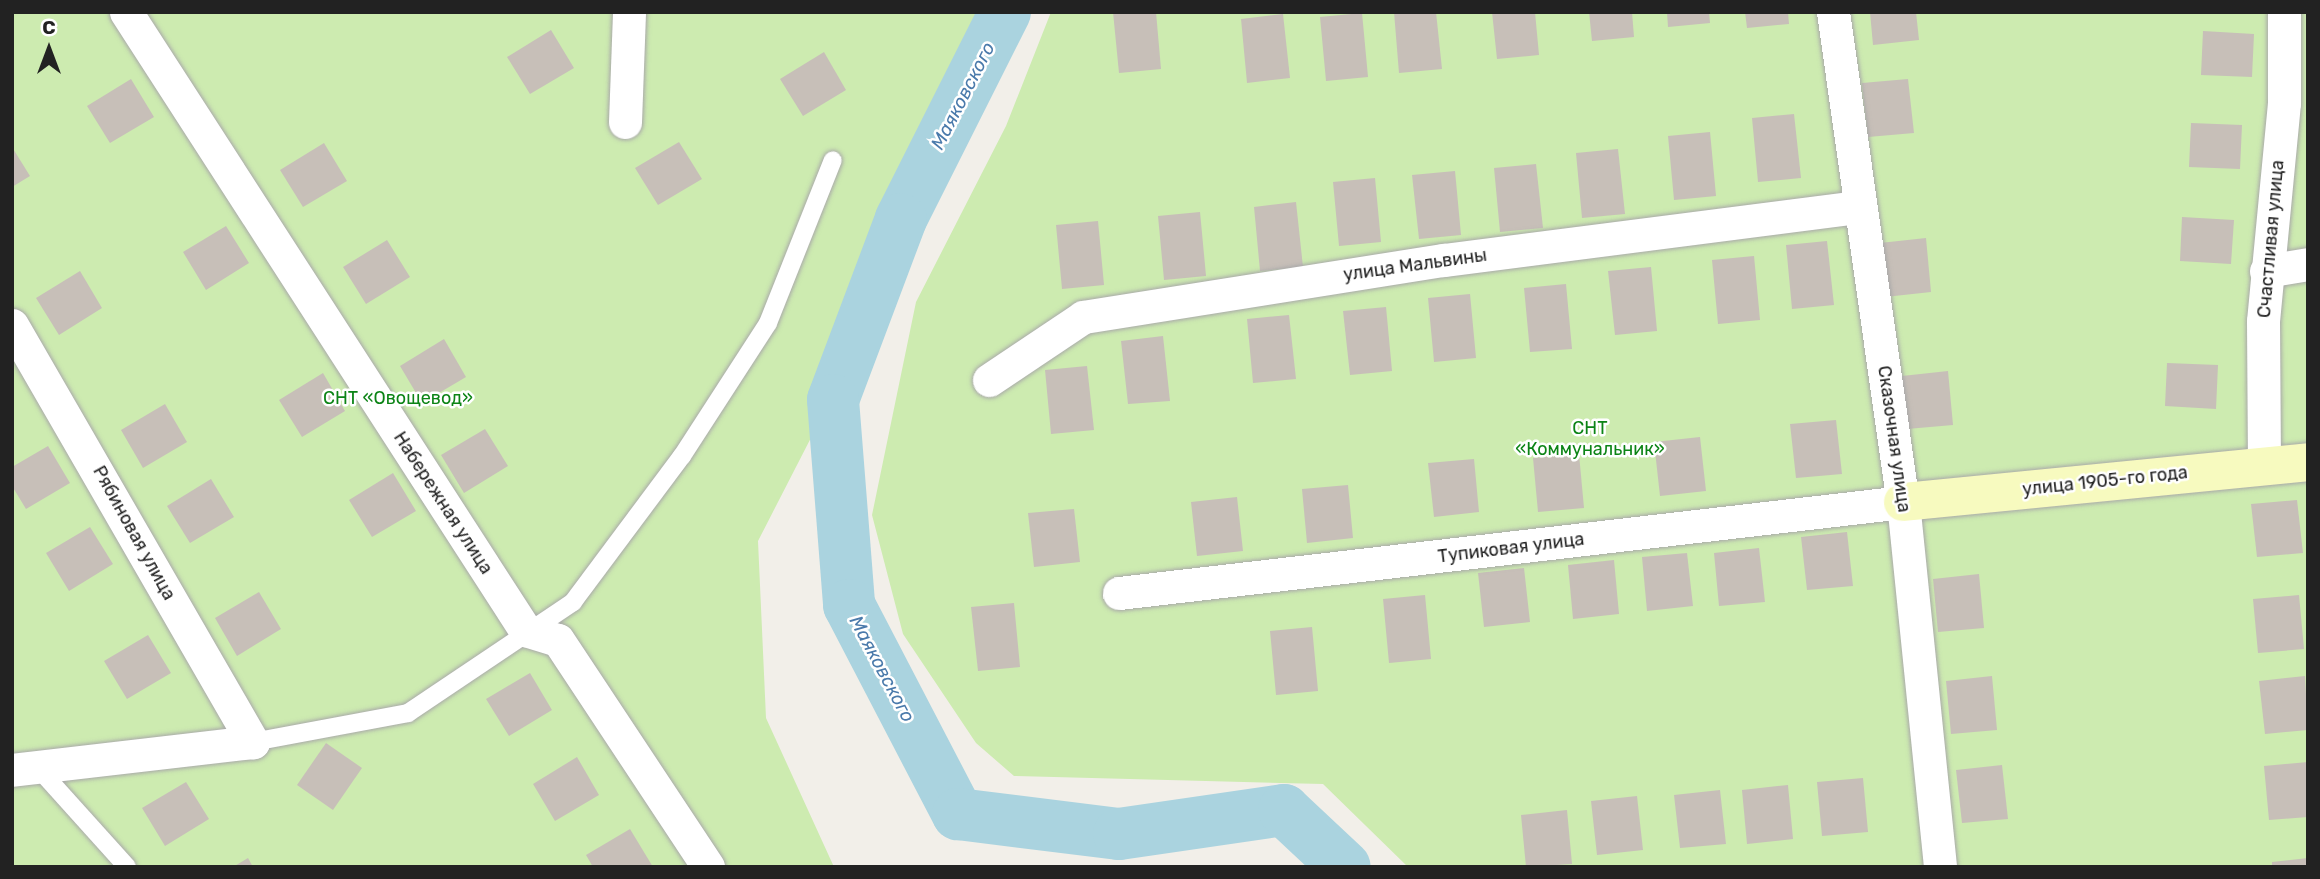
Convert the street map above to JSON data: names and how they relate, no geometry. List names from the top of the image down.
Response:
{
  "streets": {
    "street": [
      "Счастливая улица",
      "улица Мальвины",
      "Сказочная улица",
      "улица 1905-го года",
      "Набережная улица",
      "Рябиновая улица",
      "Тупиковая улица"
    ]
  },
  "crossings": [
    ["Счастливая улица", "улица 1905-го года"],
    ["улица Мальвины", "Сказочная улица"],
    ["Сказочная улица", "улица 1905-го года"],
    ["Сказочная улица", "Тупиковая улица"],
    ["улица 1905-го года", "Тупиковая улица"]
  ],
  "water": ["Маяковского"],
  "parks": ["СНТ «Овощевод»", "СНТ «Коммунальник»"],
  "north": "top"
}
